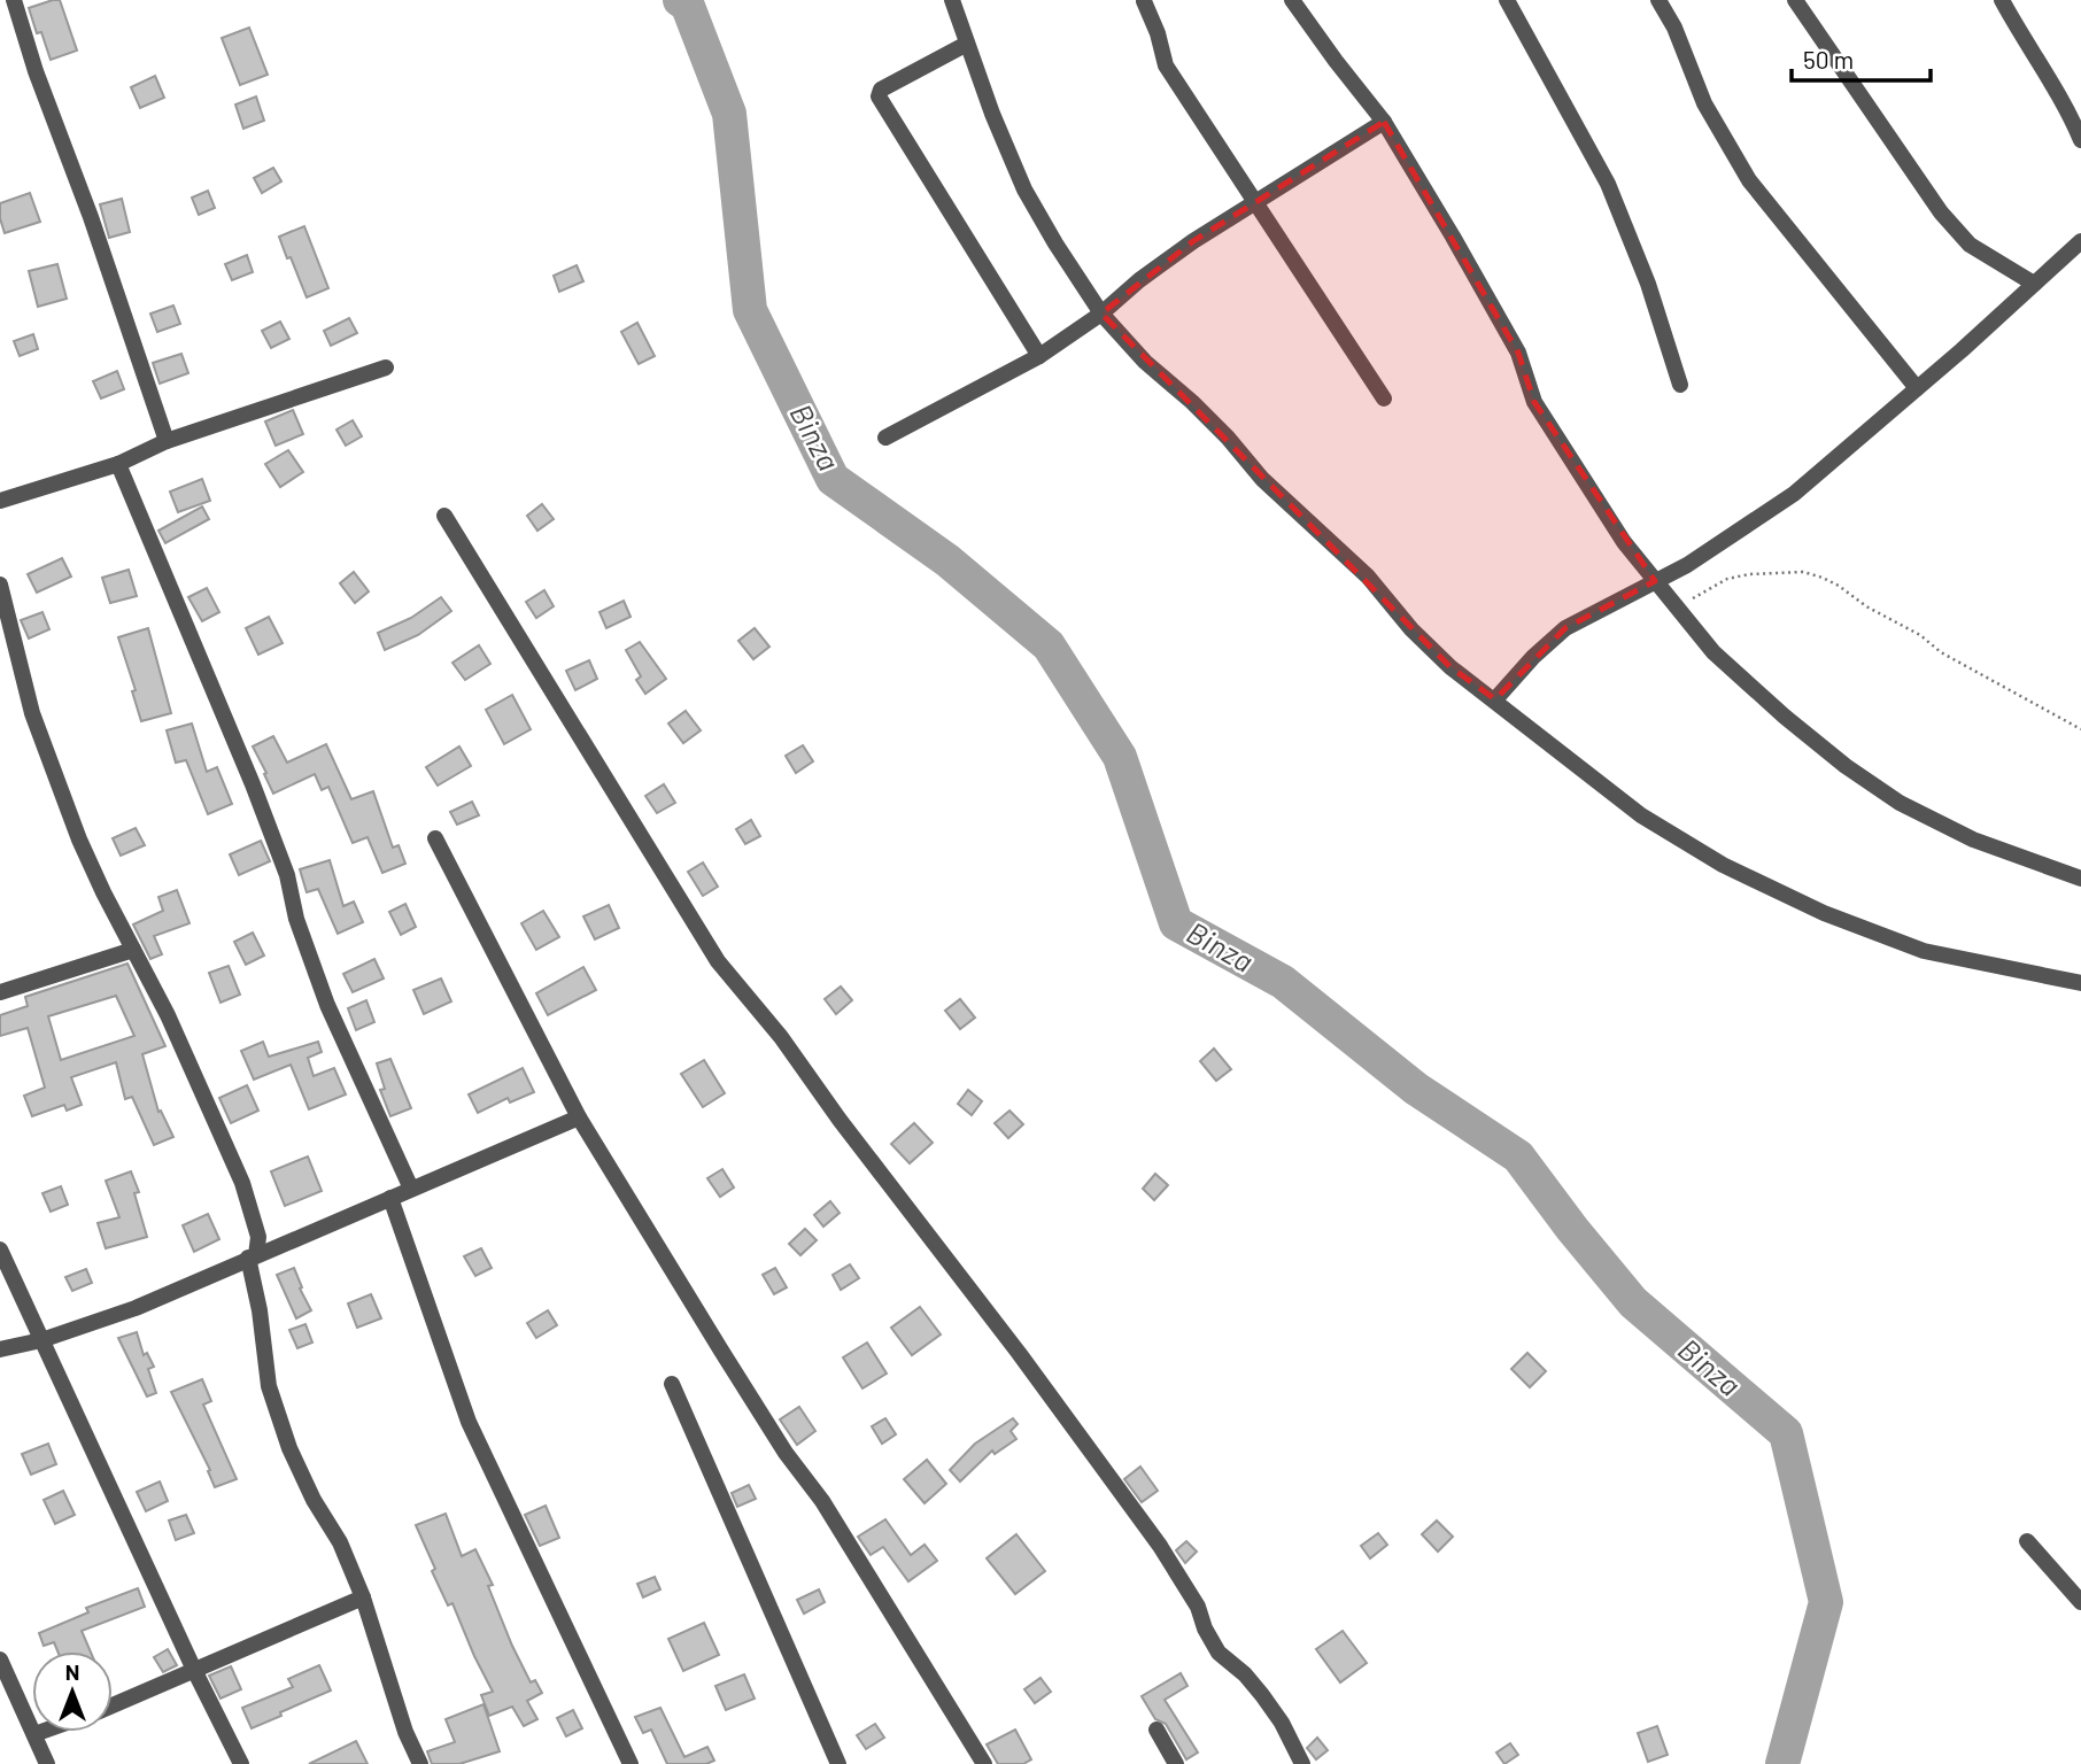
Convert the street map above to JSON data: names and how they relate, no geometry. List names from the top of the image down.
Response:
{
  "water": ["Binza"],
  "scale_bar": "50 m",
  "north": "top"
}
